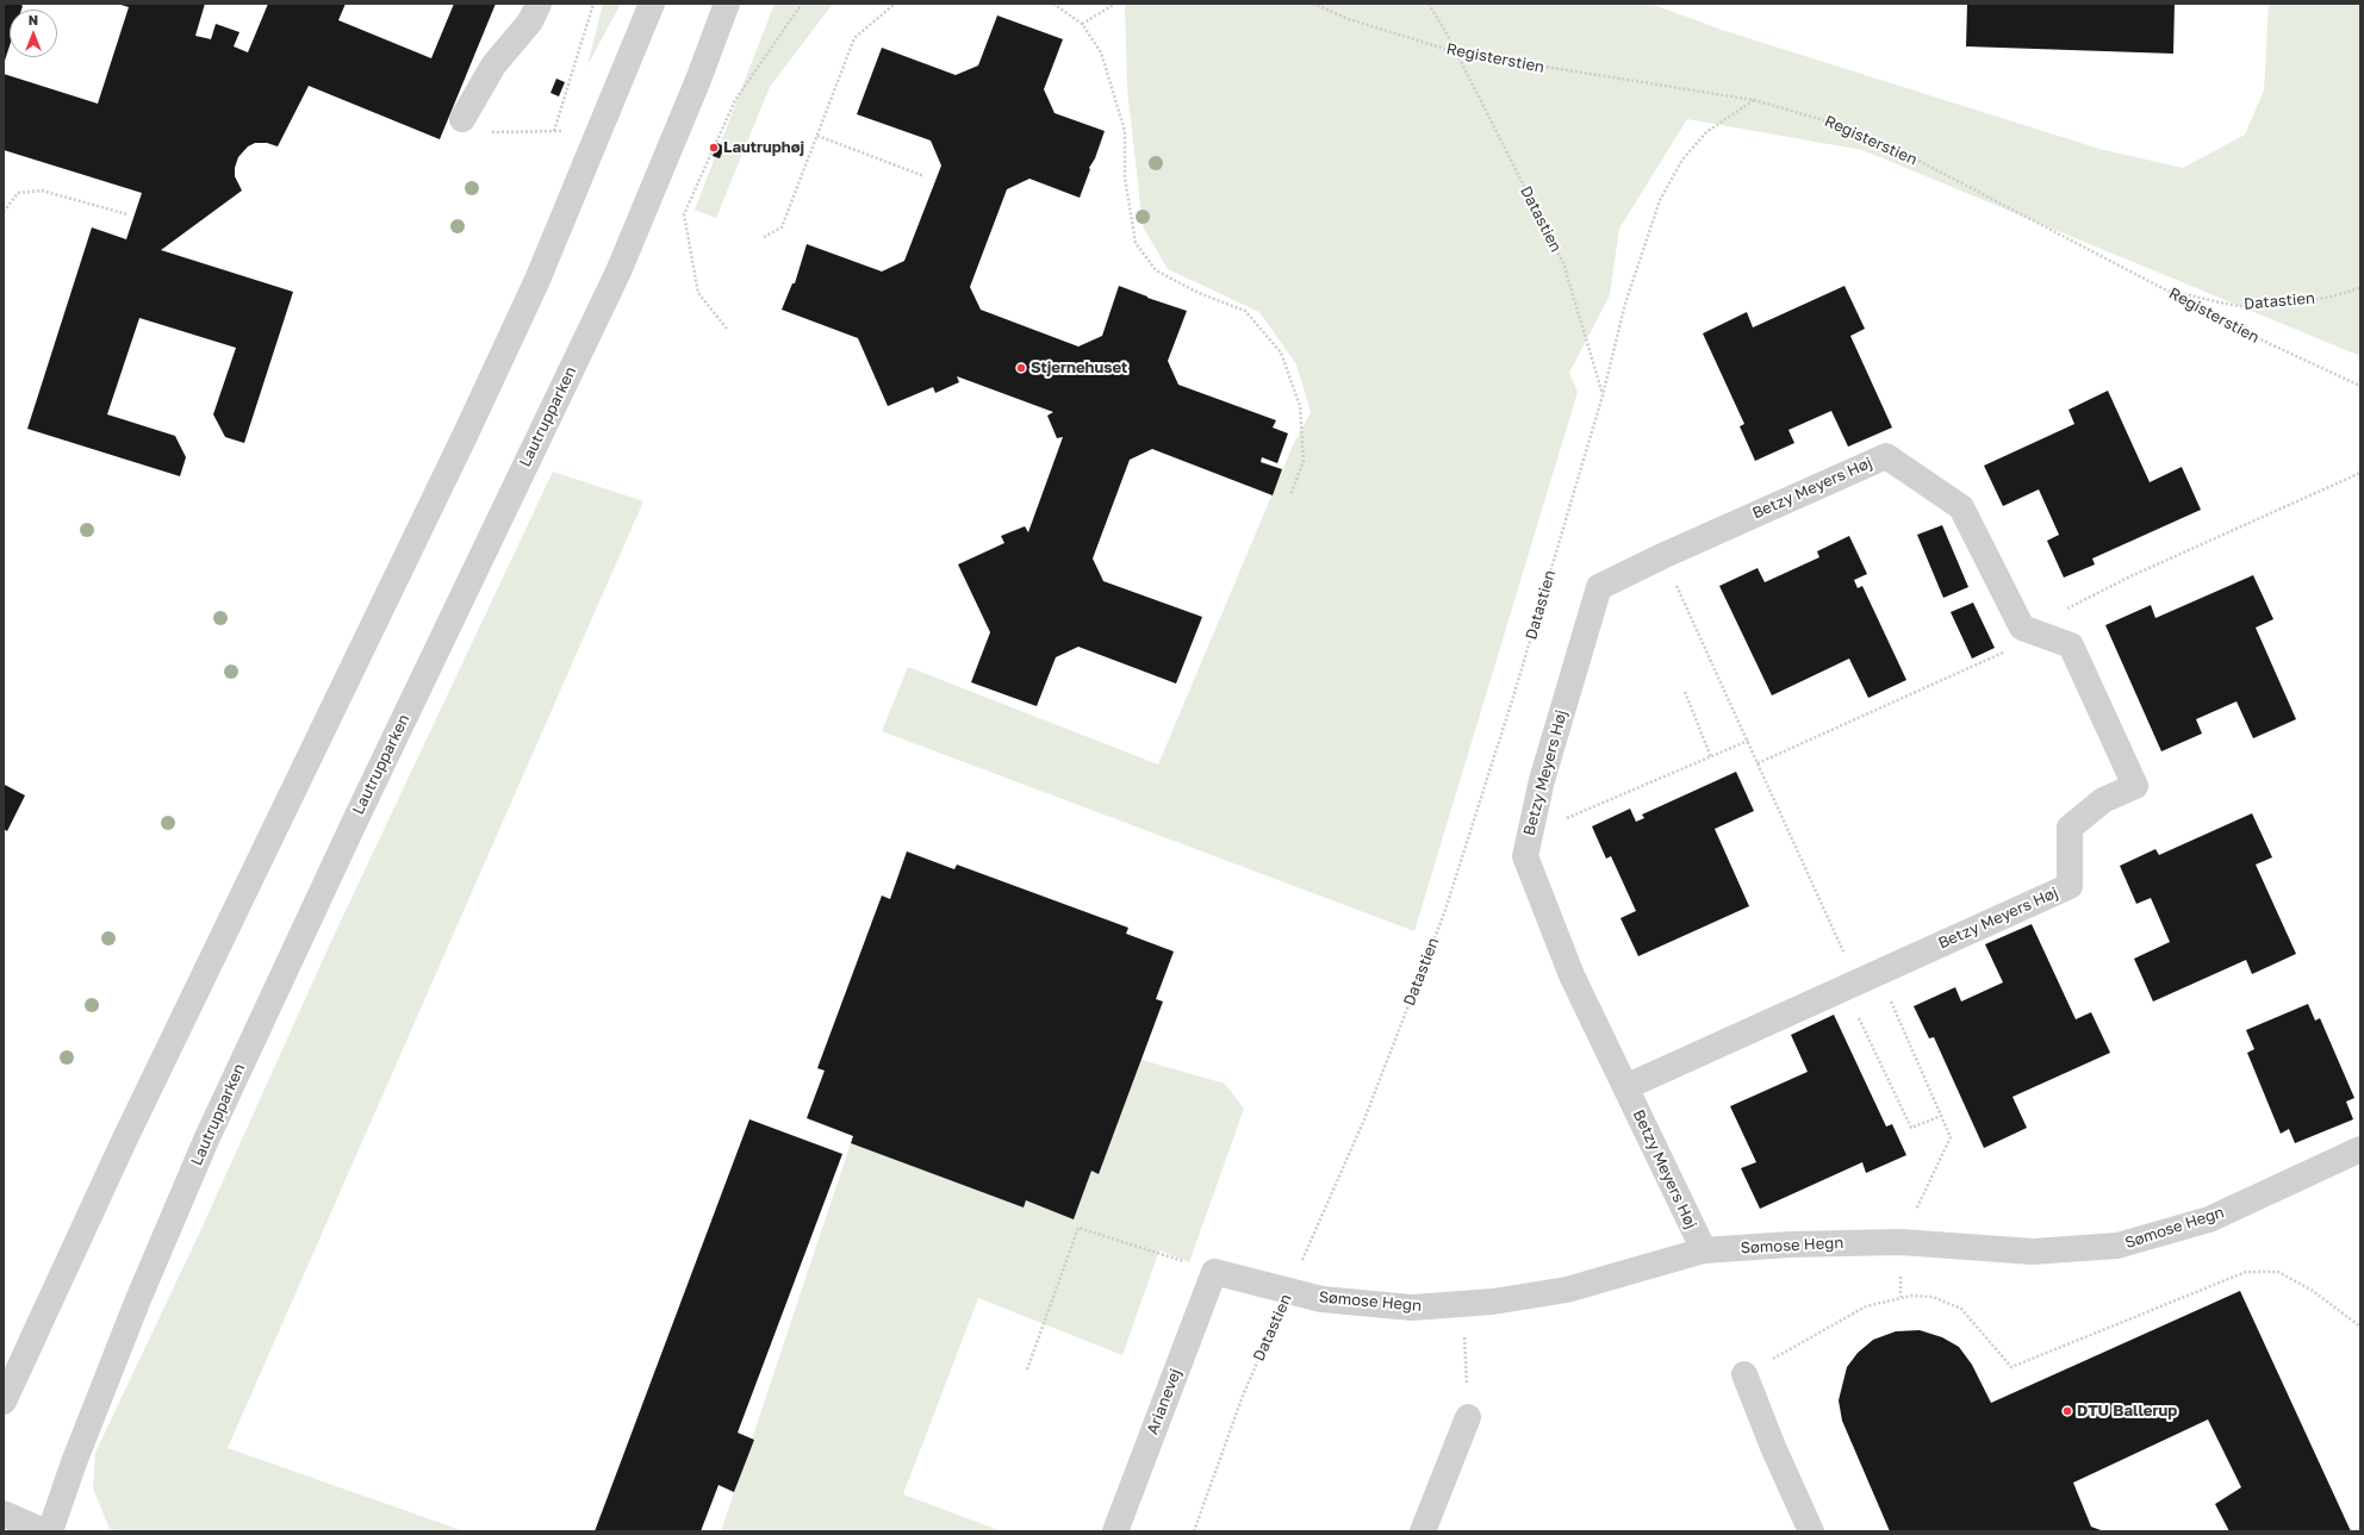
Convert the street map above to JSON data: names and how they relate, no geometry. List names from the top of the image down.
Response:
{
  "streets": {
    "street": [
      "Lautrupparken",
      "Betzy Meyers Høj",
      "Sømose Hegn",
      "Arianevej"
    ],
    "path": ["Registerstien", "Datastien"]
  },
  "crossings": [
    ["Registerstien", "Datastien"],
    ["Datastien", "Sømose Hegn"],
    ["Betzy Meyers Høj", "Sømose Hegn"],
    ["Sømose Hegn", "Arianevej"]
  ],
  "places": ["Lautruphøj", "Stjernehuset", "DTU Ballerup"],
  "north": "top"
}
